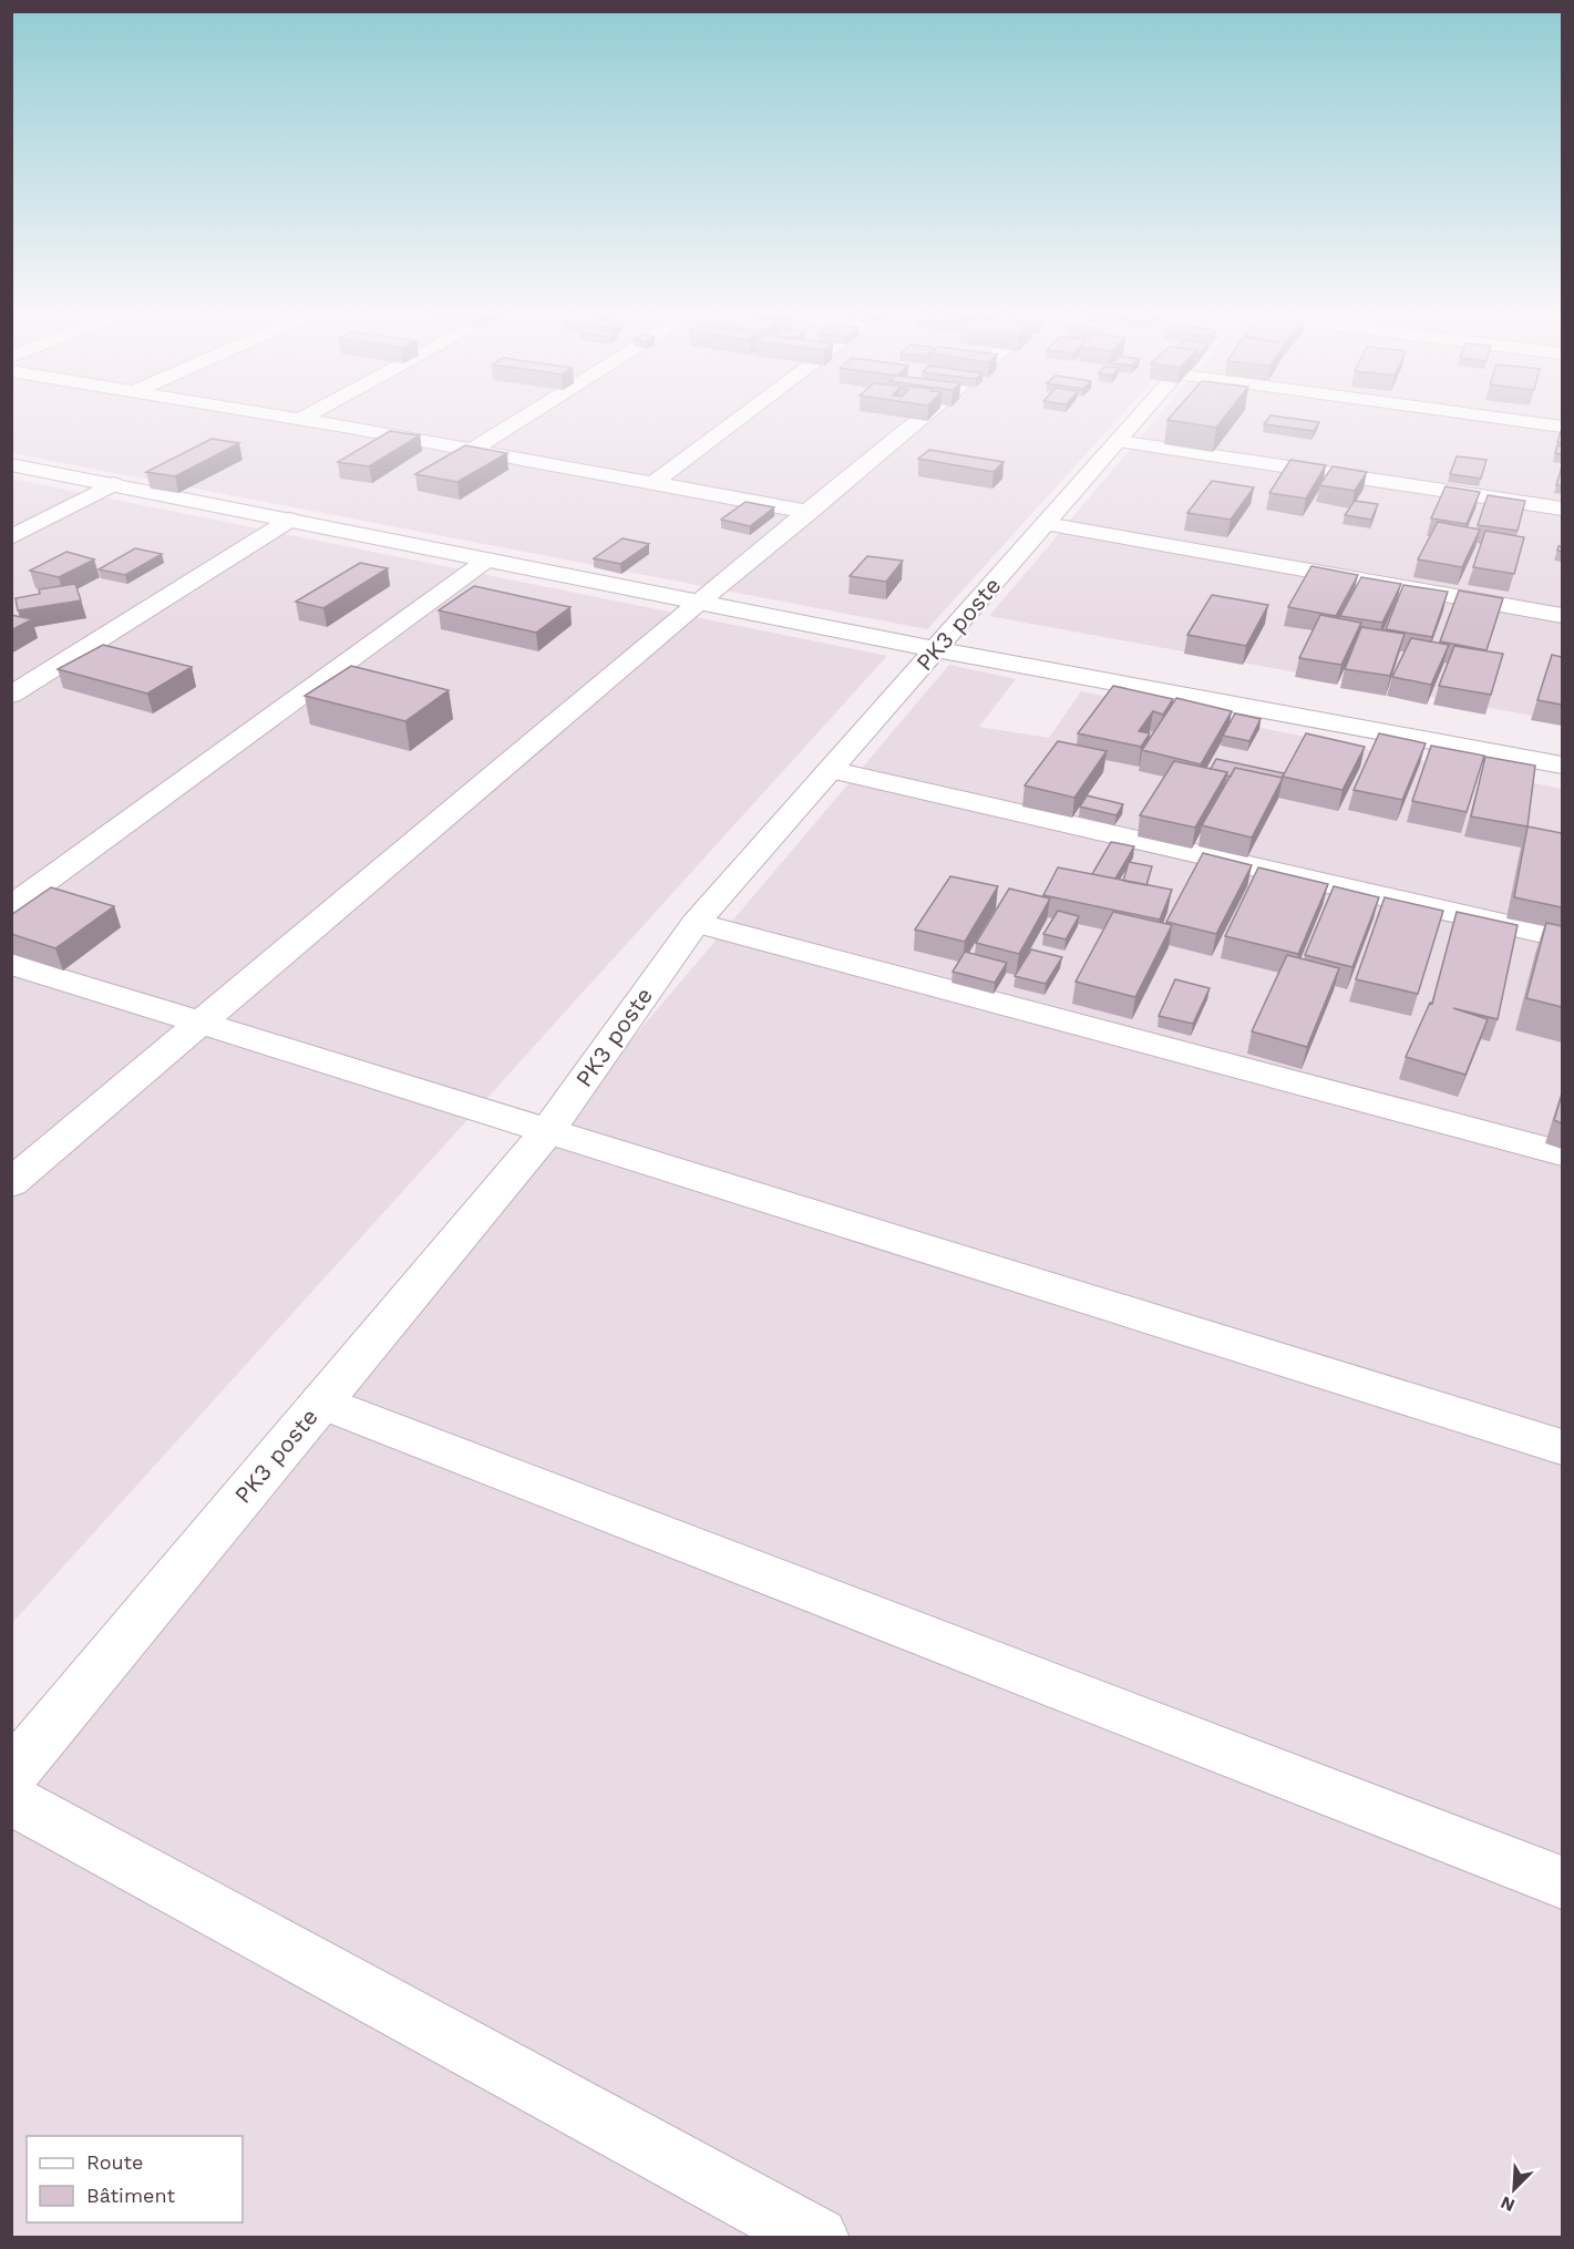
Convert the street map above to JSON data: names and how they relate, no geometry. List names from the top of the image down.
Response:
{
  "streets": {
    "street": ["PK3 poste"]
  },
  "legend": ["Route", "Bâtiment"],
  "north": "bottom left"
}
